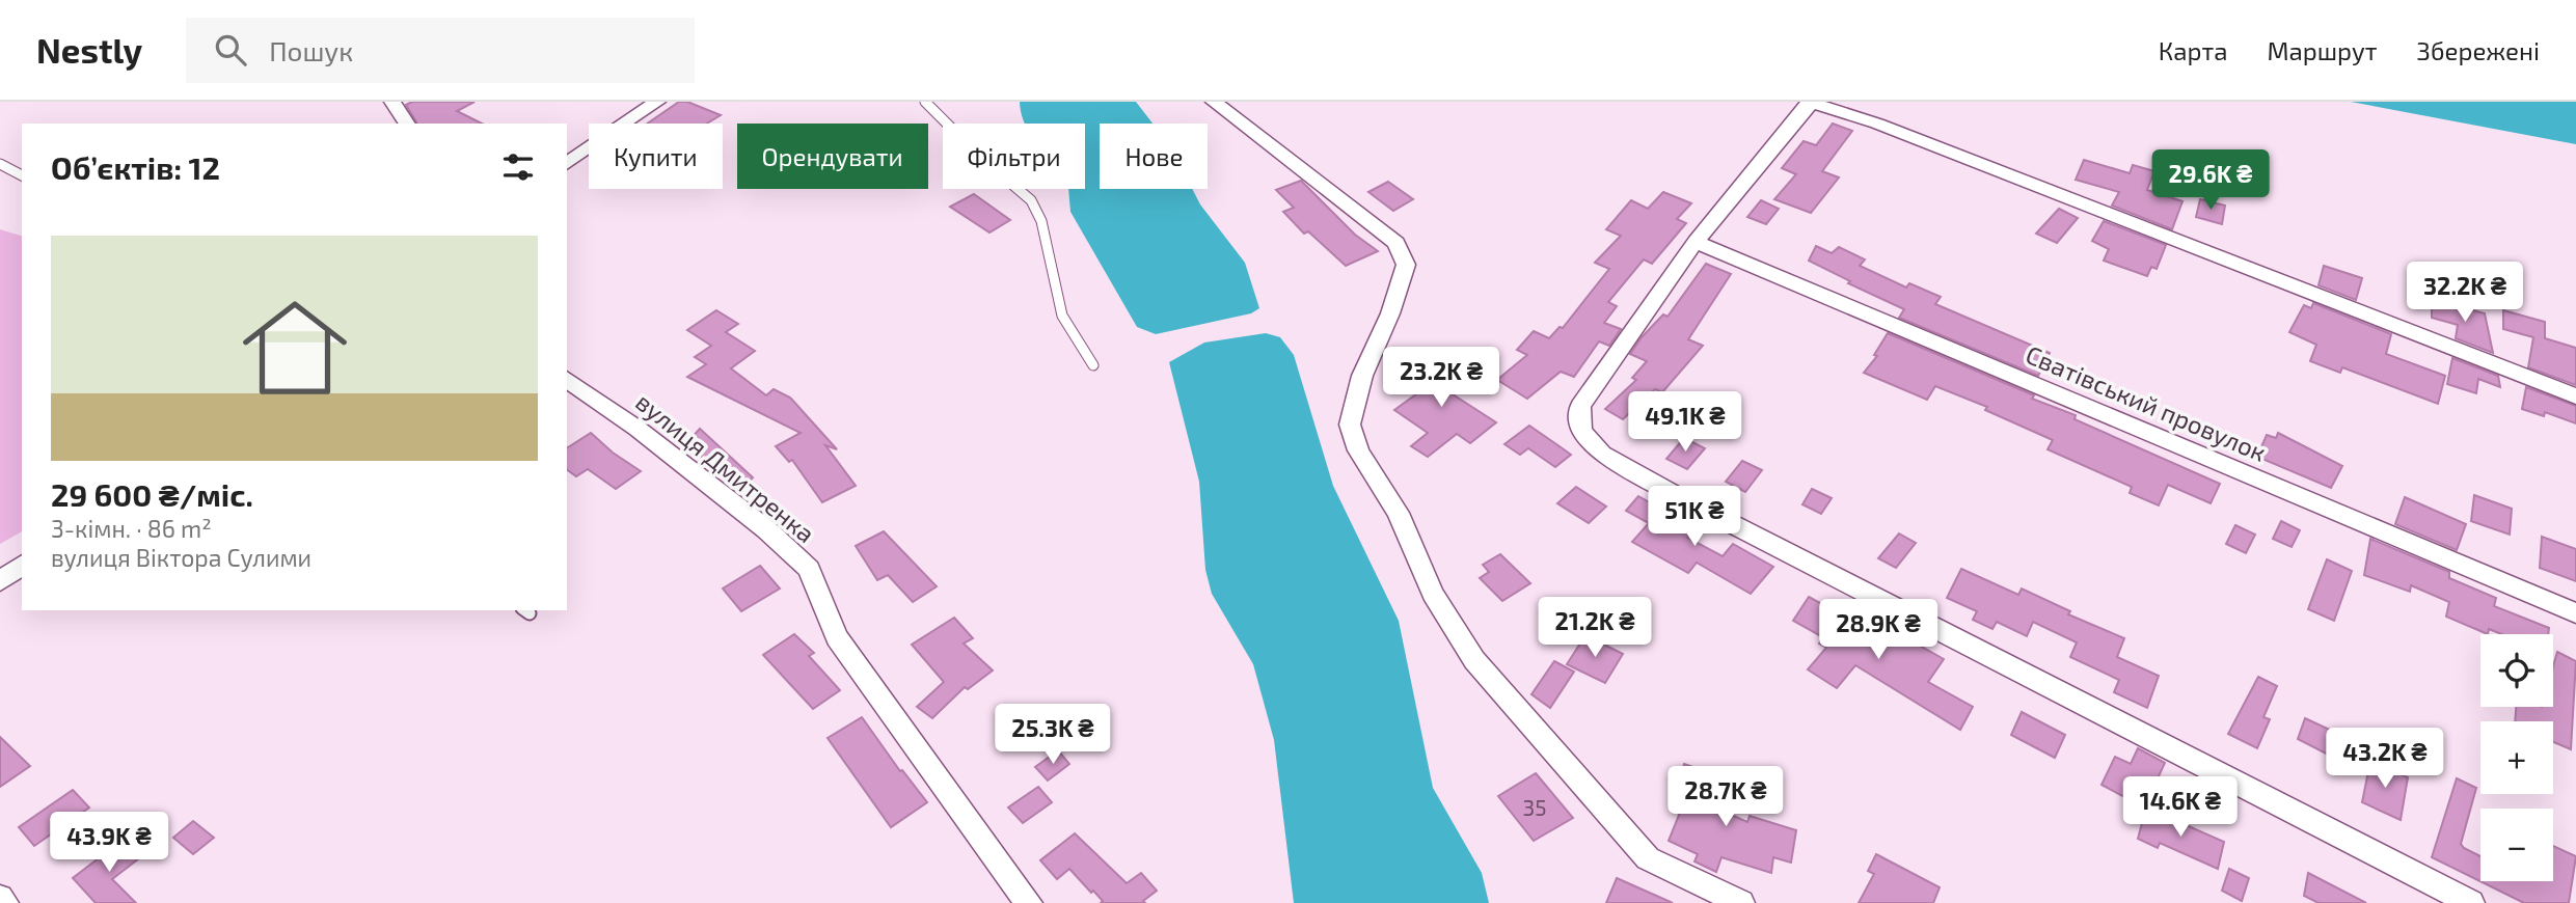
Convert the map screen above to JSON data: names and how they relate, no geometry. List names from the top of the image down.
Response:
{
  "streets": {
    "street": ["Сватівський провулок", "вулиця Дмитренка"]
  },
  "house_numbers": ["35"],
  "page": {
    "header": "Nestly",
    "search": "Пошук",
    "nav": ["Карта", "Маршрут", "Збережені"],
    "chip": [
      "Купити",
      "Орендувати",
      "Фільтри",
      "Нове"
    ],
    "heading": "Об’єктів: 12",
    "price": [
      "29.6K ₴",
      "32.2K ₴",
      "23.2K ₴",
      "49.1K ₴",
      "51K ₴",
      "21.2K ₴",
      "28.9K ₴",
      "25.3K ₴",
      "43.2K ₴",
      "28.7K ₴",
      "14.6K ₴",
      "43.9K ₴"
    ],
    "list": [
      {
        "name": "29 600 ₴/міс.",
        "note": "3-кімн. · 86 m² · вулиця Віктора Сулими"
      }
    ],
    "map_buttons": ["+", "−"]
  }
}
